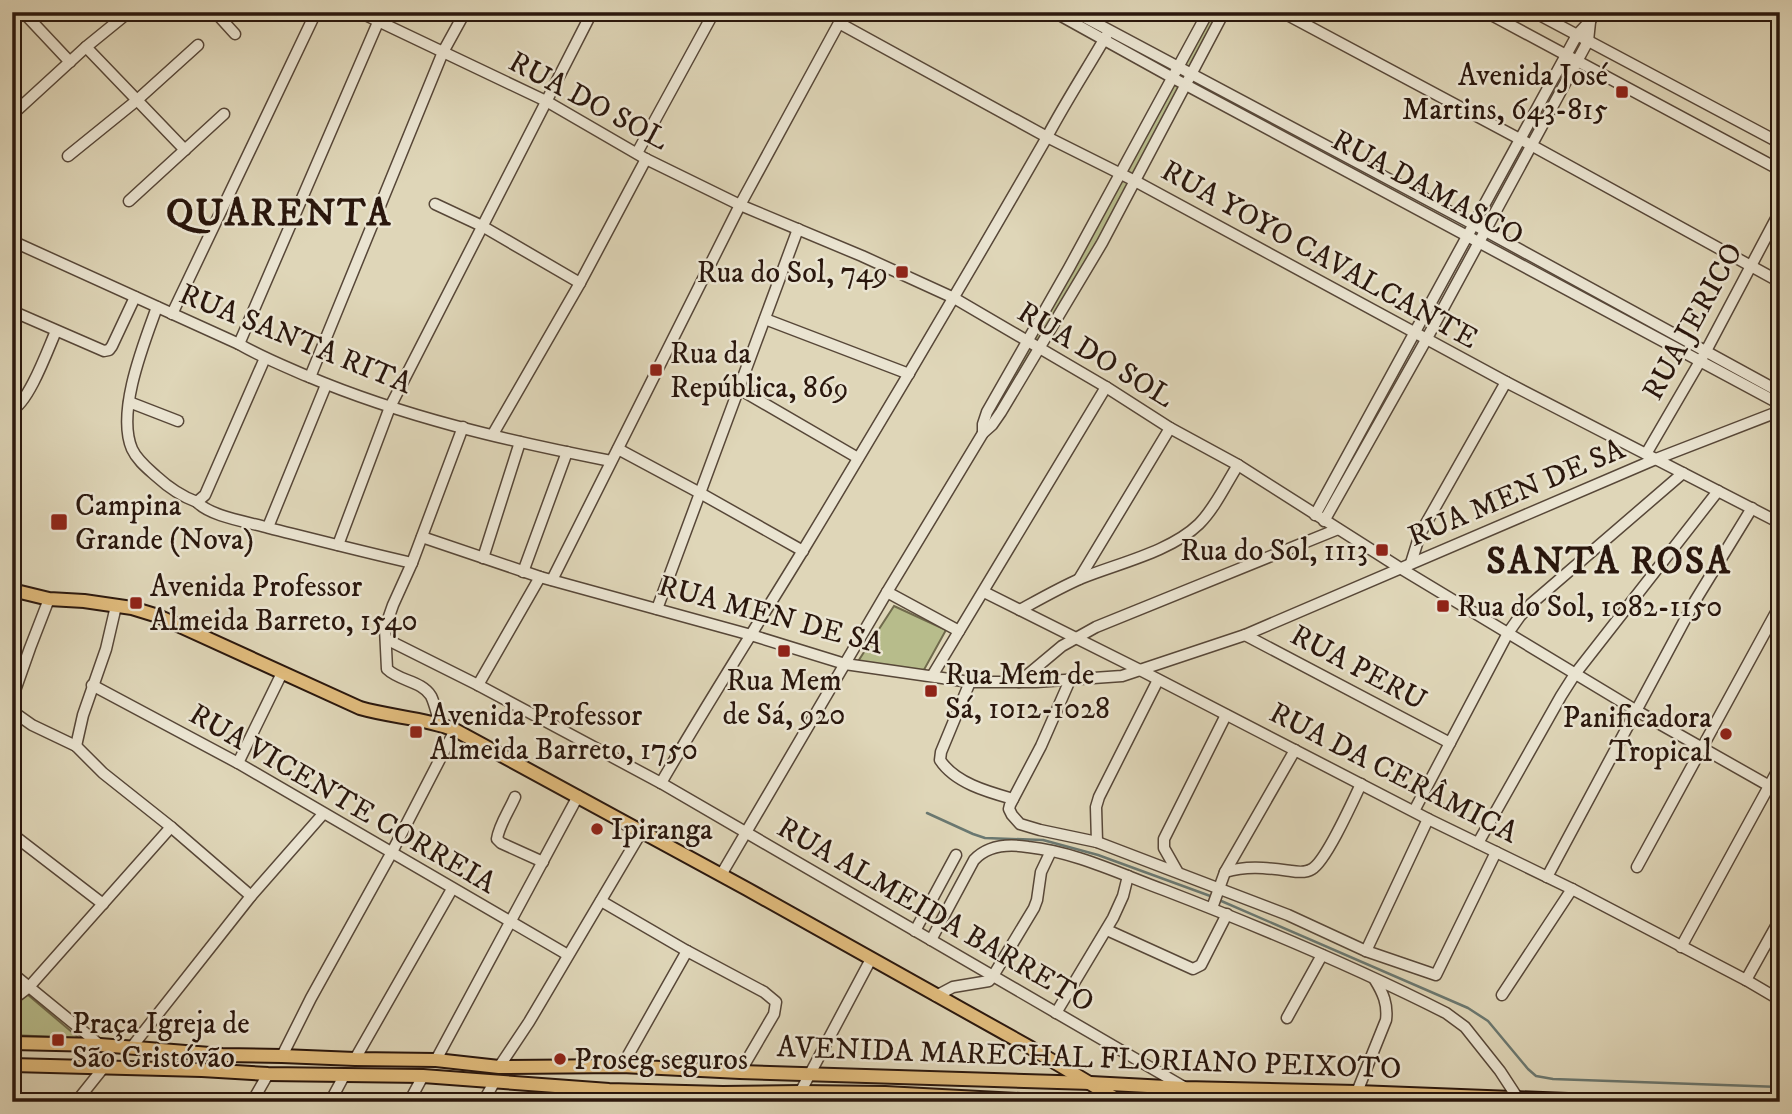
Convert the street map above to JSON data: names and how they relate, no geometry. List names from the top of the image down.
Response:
{
  "streets": {
    "main road": ["AVENIDA MARECHAL FLORIANO PEIXOTO"],
    "street": [
      "RUA DO SOL",
      "RUA DAMASCO",
      "RUA YOYO CAVALCANTE",
      "RUA JERICO",
      "RUA SANTA RITA",
      "RUA MEN DE SA",
      "RUA PERU",
      "RUA DA CERÂMICA",
      "RUA VICENTE CORREIA",
      "RUA ALMEIDA BARRETO"
    ]
  },
  "crossings": [
    ["RUA DO SOL", "RUA MEN DE SA"],
    ["RUA DAMASCO", "RUA JERICO"],
    ["RUA YOYO CAVALCANTE", "RUA JERICO"],
    ["RUA YOYO CAVALCANTE", "RUA MEN DE SA"],
    ["RUA MEN DE SA", "RUA PERU"],
    ["RUA MEN DE SA", "RUA DA CERÂMICA"],
    ["RUA ALMEIDA BARRETO", "AVENIDA MARECHAL FLORIANO PEIXOTO"]
  ],
  "districts": ["QUARENTA", "SANTA ROSA"],
  "places": {
    "transit": [
      "Avenida José Martins, 643-815",
      "Rua do Sol, 749",
      "Rua da República, 869",
      "Campina Grande (Nova)",
      "Rua do Sol, 1113",
      "Avenida Professor Almeida Barreto, 1540",
      "Rua do Sol, 1082-1150",
      "Rua Mem de Sá, 920",
      "Rua Mem de Sá, 1012-1028",
      "Avenida Professor Almeida Barreto, 1750",
      "Praça Igreja de São Cristóvão"
    ],
    "other": ["Panificadora Tropical", "Ipiranga", "Proseg seguros"]
  }
}
